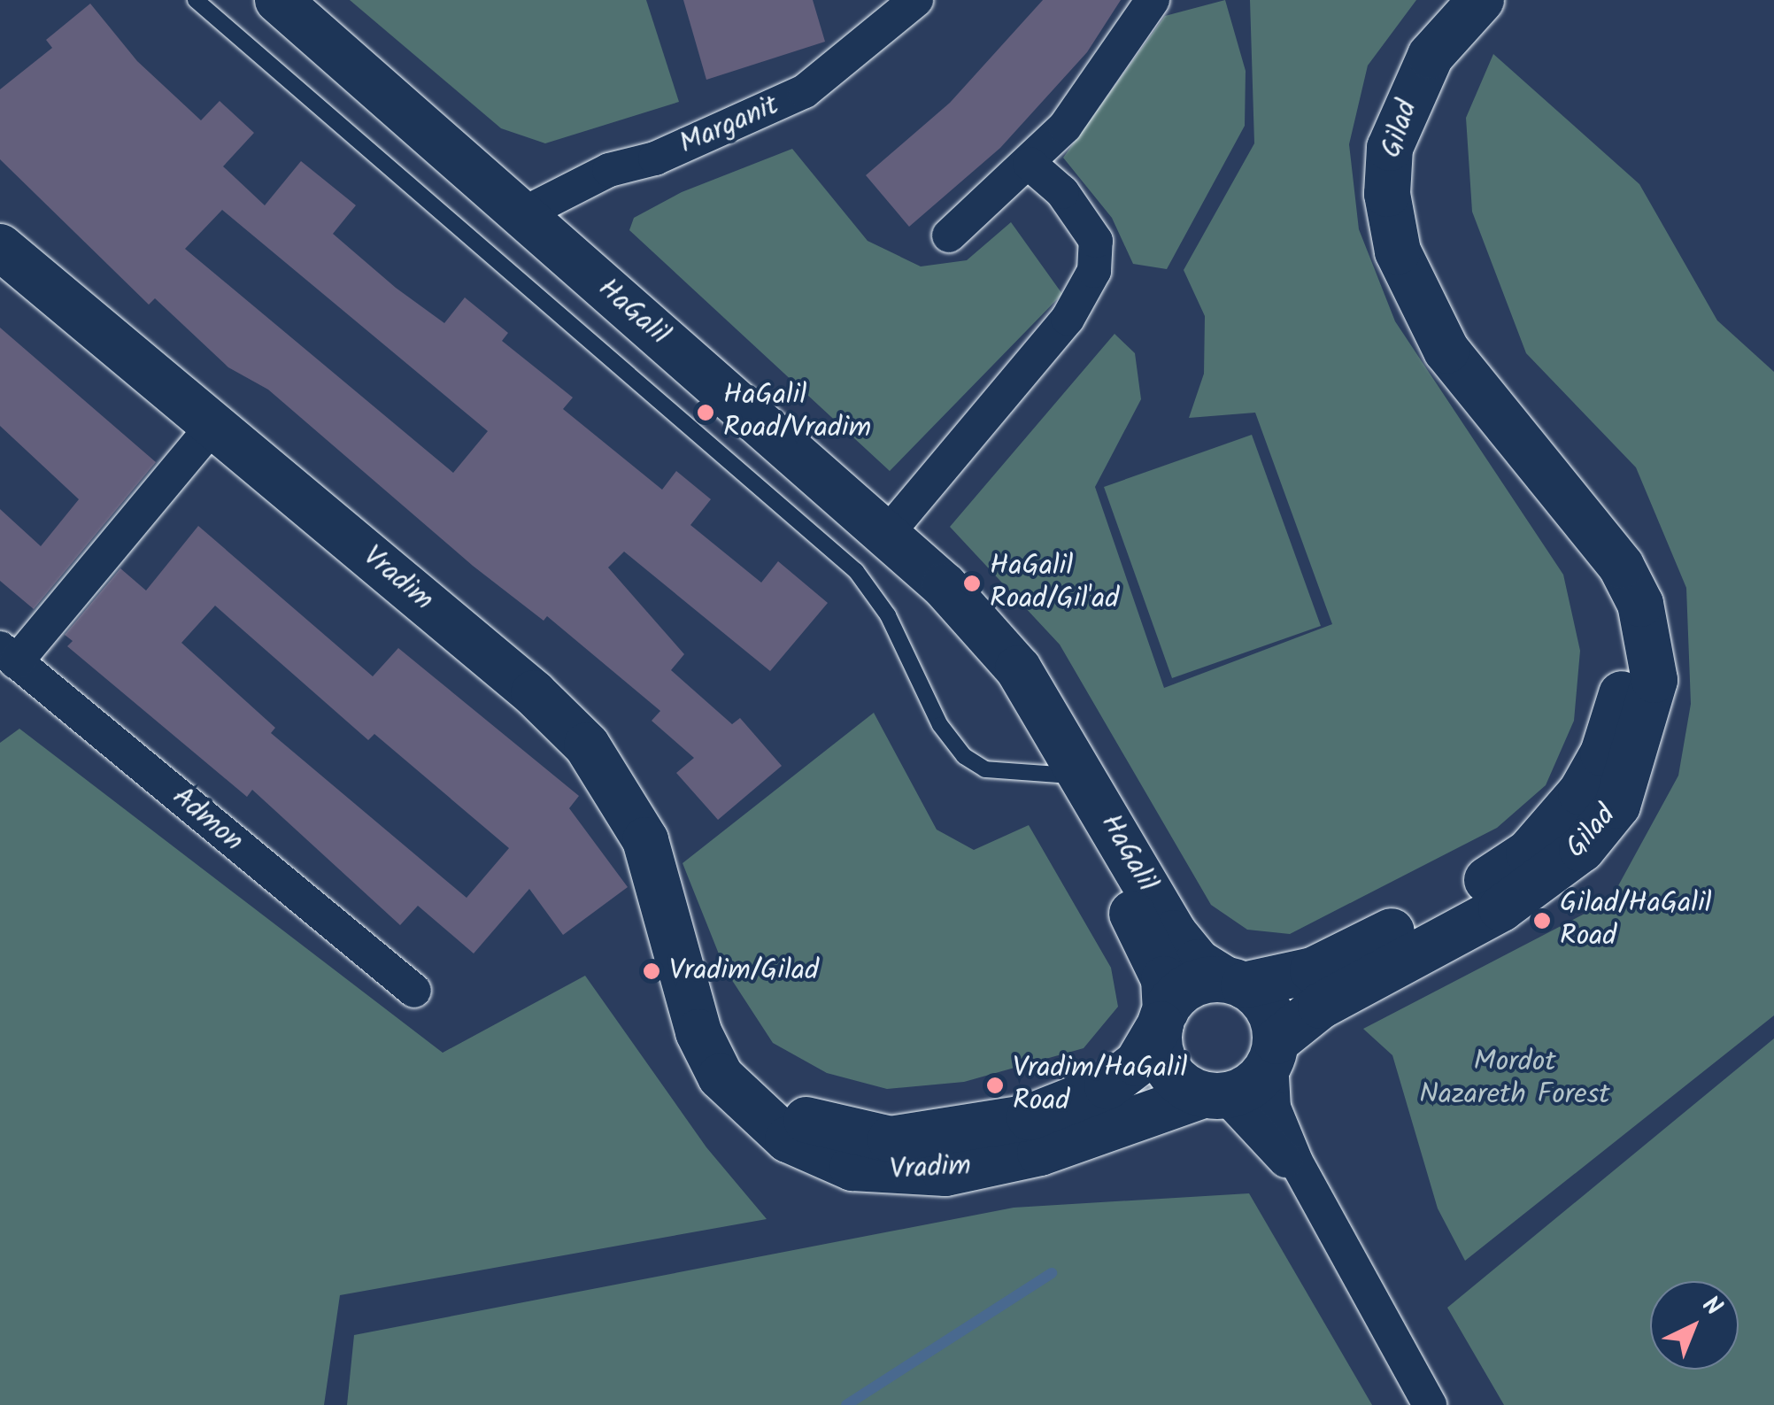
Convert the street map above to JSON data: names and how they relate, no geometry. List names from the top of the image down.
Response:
{
  "streets": {
    "street": [
      "Marganit",
      "Gilad",
      "HaGalil",
      "Vradim",
      "Admon"
    ]
  },
  "crossings": [
    ["Marganit", "HaGalil"],
    ["Gilad", "HaGalil"],
    ["Gilad", "Vradim"],
    ["HaGalil", "Vradim"]
  ],
  "parks": ["Mordot Nazareth Forest"],
  "places": [
    "HaGalil Road/Vradim",
    "HaGalil Road/Gil'ad",
    "Gilad/HaGalil Road",
    "Vradim/Gilad",
    "Vradim/HaGalil Road"
  ],
  "north": "top right"
}
